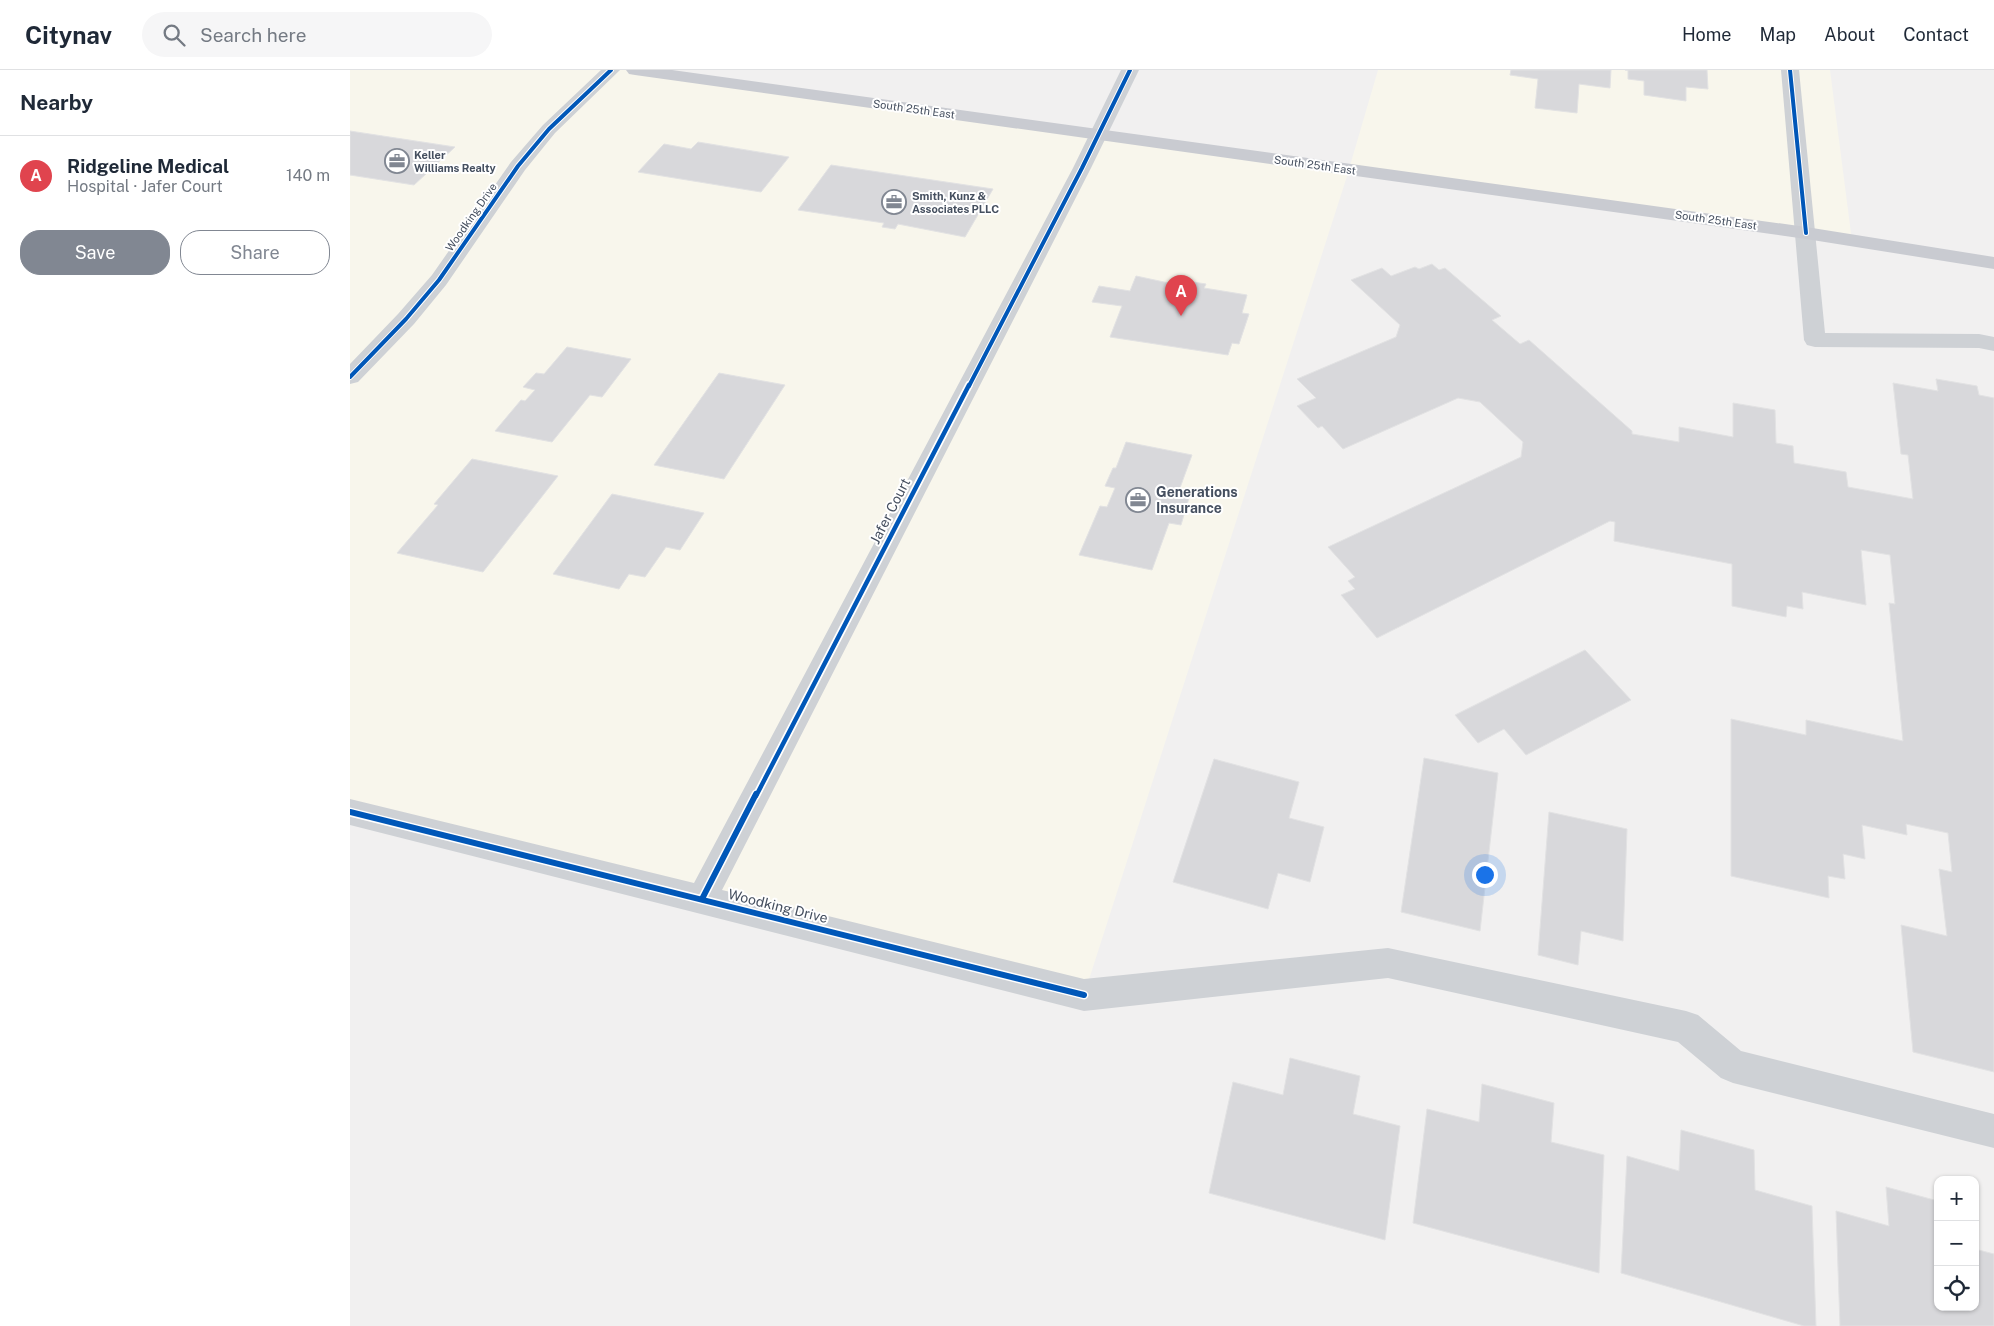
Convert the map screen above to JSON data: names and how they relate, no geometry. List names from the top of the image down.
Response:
{
  "streets": {
    "main road": ["South 25th East"],
    "street": ["Woodking Drive", "Jafer Court"]
  },
  "crossings": [
    ["South 25th East", "Jafer Court"],
    ["Woodking Drive", "Jafer Court"]
  ],
  "places": {
    "office": ["Keller Williams Realty", "Smith, Kunz & Associates PLLC", "Generations Insurance"]
  },
  "page": {
    "header": "Citynav",
    "search": "Search here",
    "nav": [
      "Home",
      "Map",
      "About",
      "Contact"
    ],
    "heading": "Nearby",
    "list": [
      {
        "mark": "A",
        "name": "Ridgeline Medical",
        "note": "Hospital · Jafer Court",
        "value": "140 m"
      }
    ],
    "buttons": ["Save", "Share"],
    "pins": "A",
    "map_buttons": ["+", "−"]
  }
}
